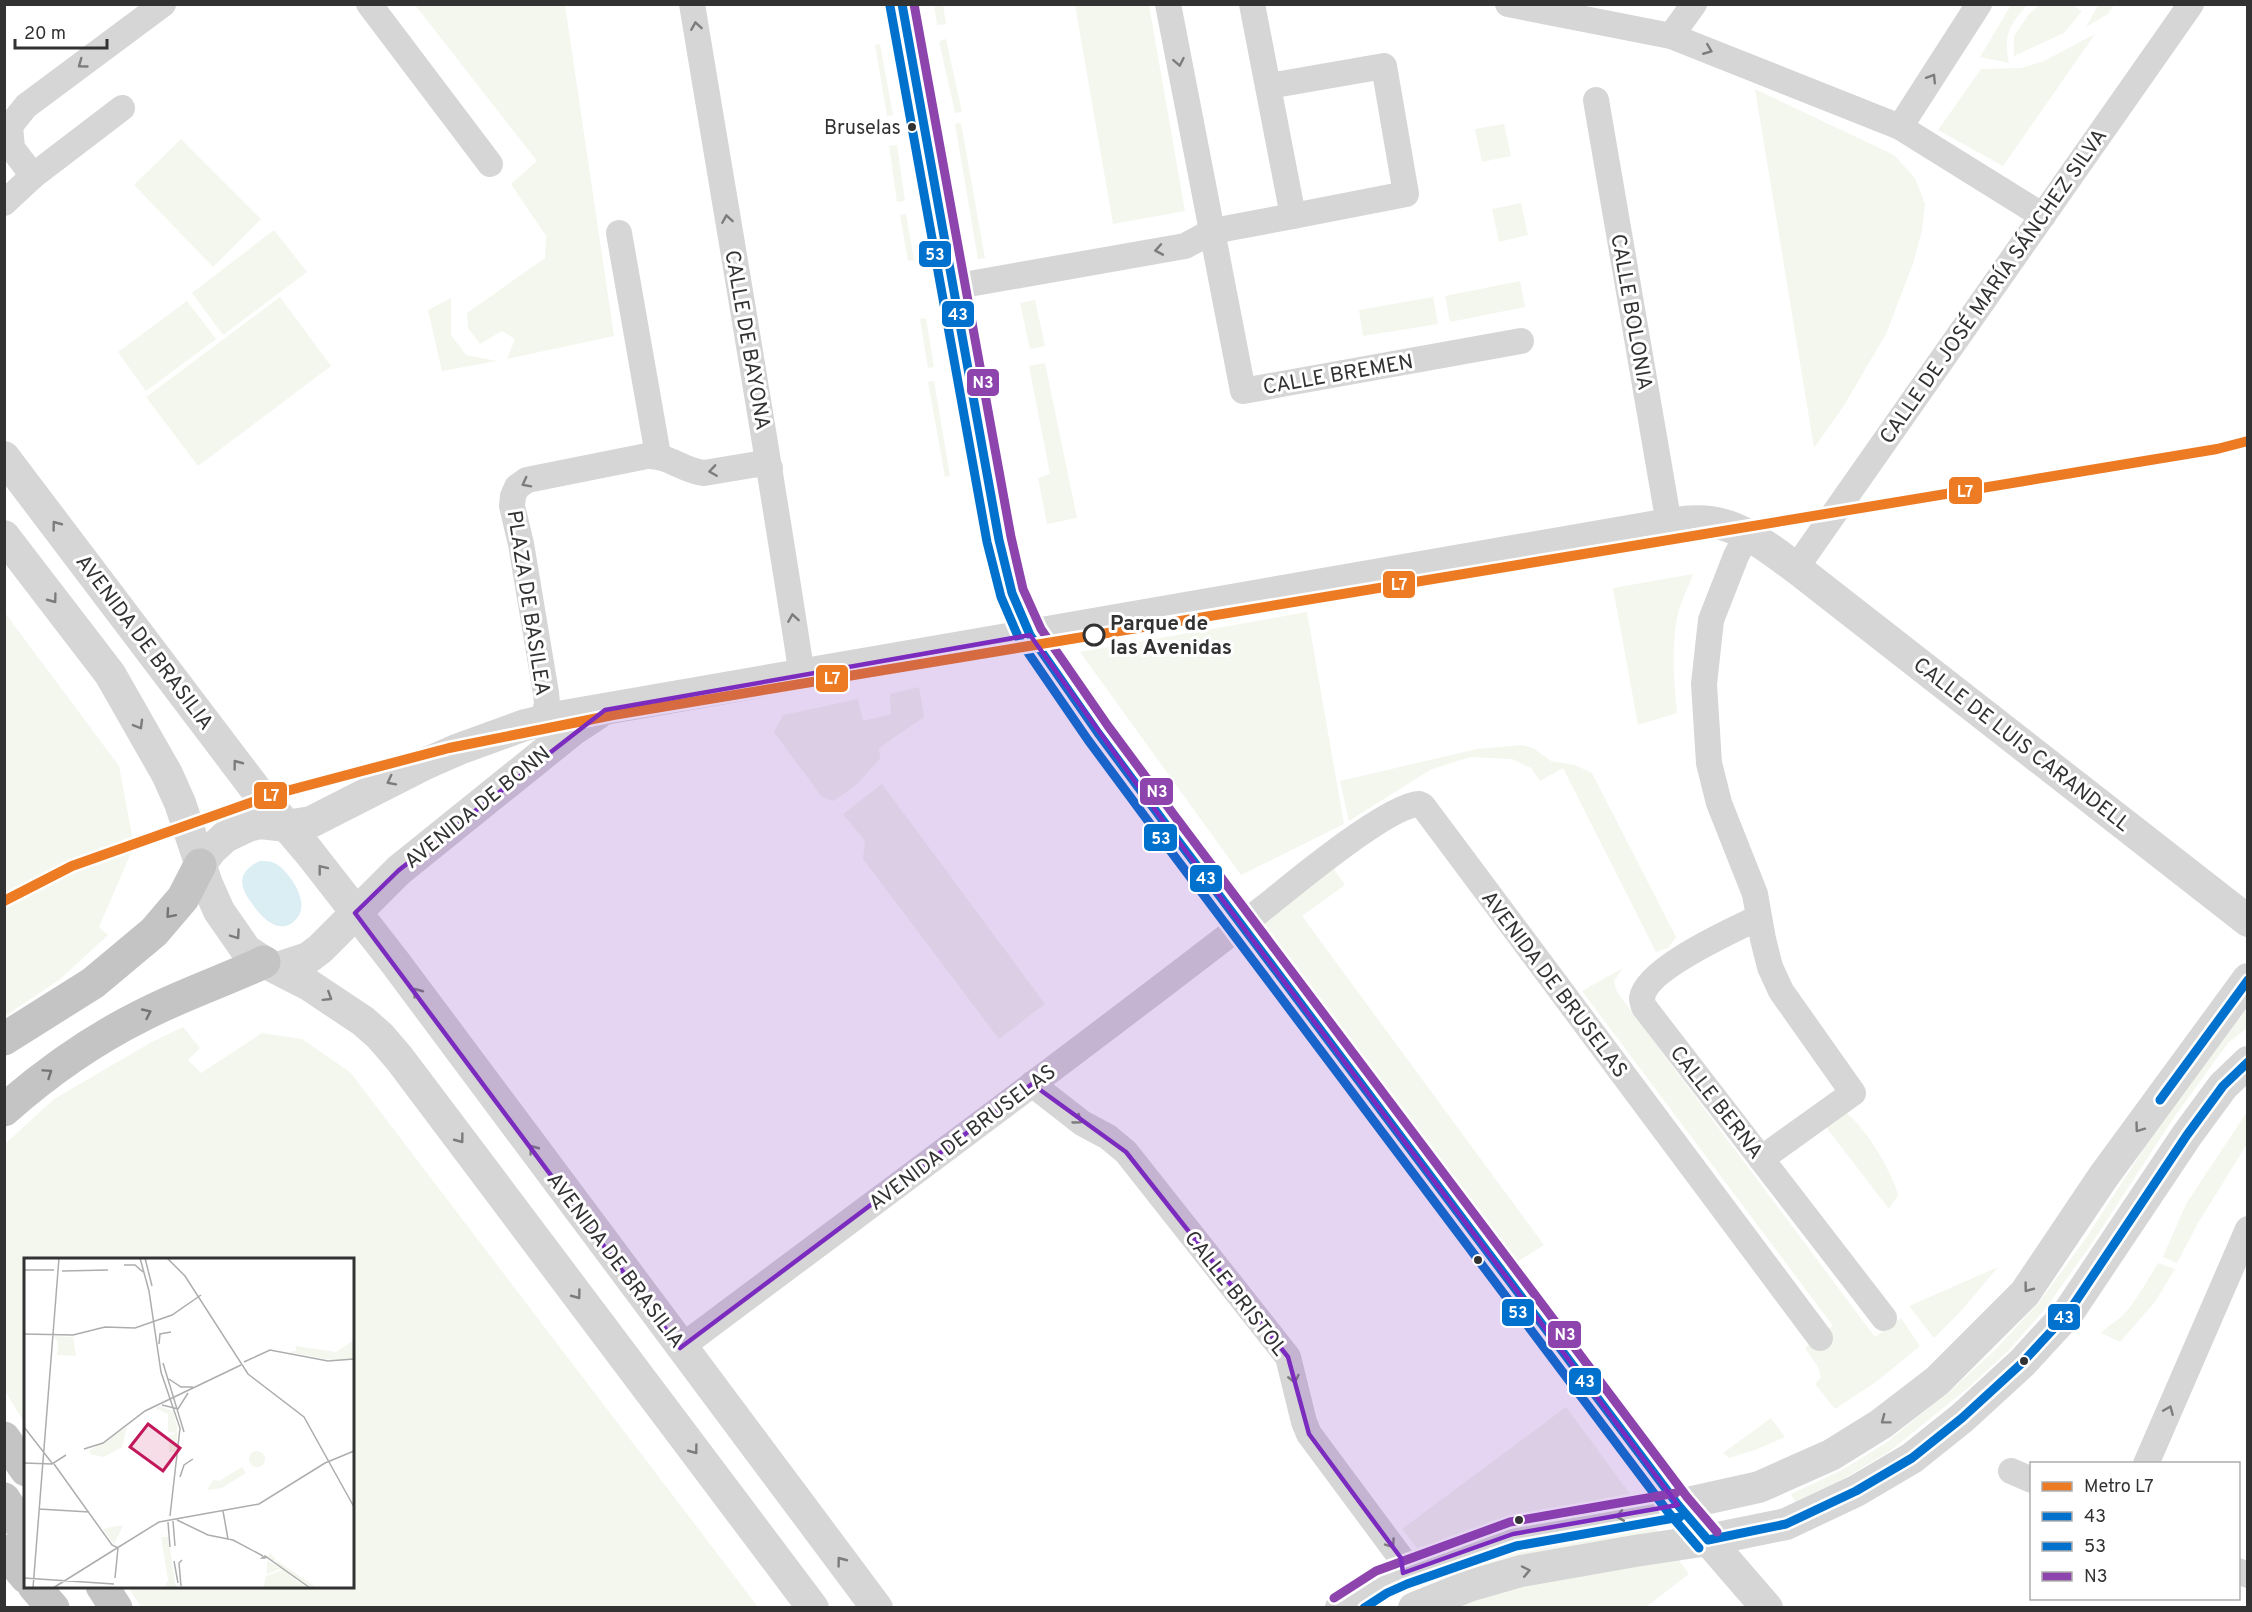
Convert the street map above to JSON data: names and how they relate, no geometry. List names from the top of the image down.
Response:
{
  "streets": {
    "street": [
      "CALLE DE JOSÉ MARÍA SÁNCHEZ SILVA",
      "CALLE BOLONIA",
      "CALLE DE BAYONA",
      "CALLE BREMEN",
      "PLAZA DE BASILEA",
      "AVENIDA DE BRASILIA",
      "CALLE DE LUIS CARANDELL",
      "AVENIDA DE BONN",
      "AVENIDA DE BRUSELAS",
      "CALLE BERNA",
      "CALLE BRISTOL"
    ]
  },
  "crossings": [
    ["CALLE DE JOSÉ MARÍA SÁNCHEZ SILVA", "CALLE DE LUIS CARANDELL"],
    ["CALLE BOLONIA", "AVENIDA DE BONN"],
    ["CALLE DE BAYONA", "AVENIDA DE BONN"],
    ["PLAZA DE BASILEA", "AVENIDA DE BONN"],
    ["AVENIDA DE BRASILIA", "AVENIDA DE BONN"],
    ["AVENIDA DE BRASILIA", "AVENIDA DE BRUSELAS"],
    ["CALLE DE LUIS CARANDELL", "AVENIDA DE BONN"],
    ["AVENIDA DE BRUSELAS", "CALLE BRISTOL"]
  ],
  "places": ["Bruselas", "Parque de las Avenidas"],
  "lines": [
    "transit line 43",
    "transit line N3",
    "transit line 53",
    "metro line L7"
  ],
  "legend": [
    "Metro L7",
    "43",
    "53",
    "N3"
  ],
  "scale_bar": "20 m"
}
